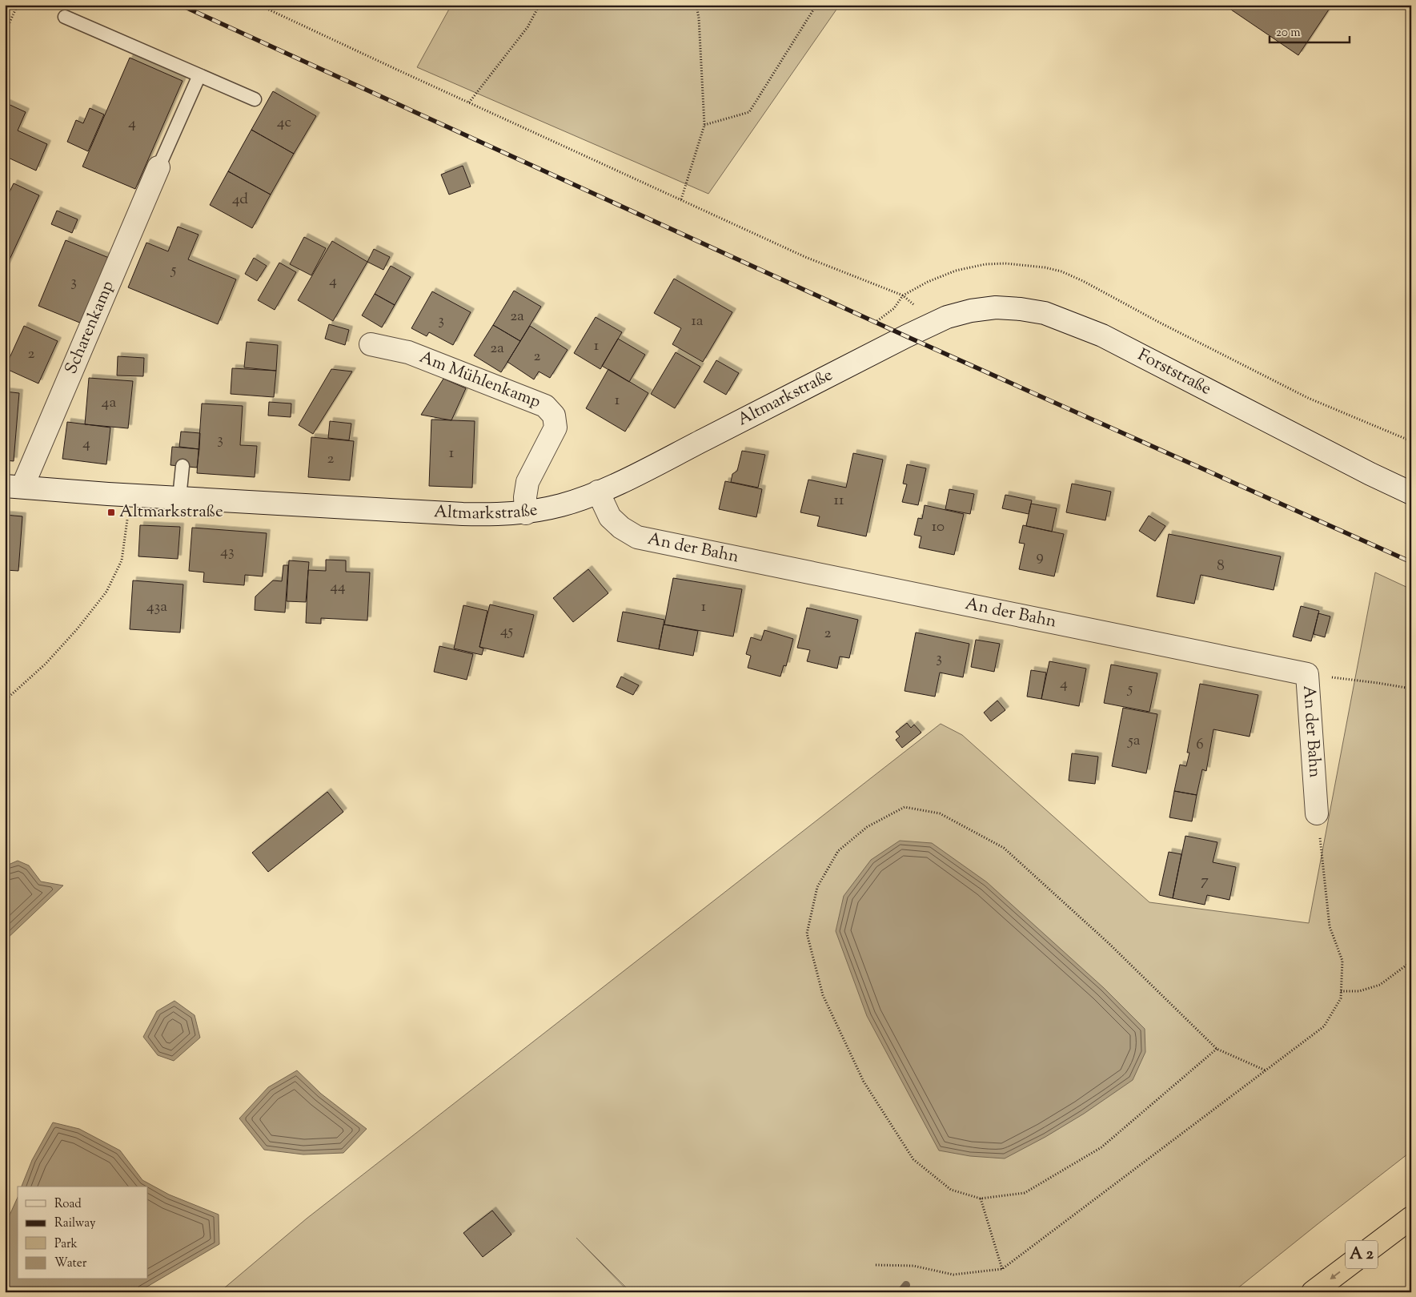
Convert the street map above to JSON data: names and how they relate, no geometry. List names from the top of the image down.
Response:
{
  "streets": {
    "highway": ["A 2"],
    "street": [
      "Scharenkamp",
      "Forststraße",
      "Am Mühlenkamp",
      "Altmarkstraße",
      "An der Bahn"
    ]
  },
  "crossings": [
    ["Scharenkamp", "Altmarkstraße"],
    ["Forststraße", "Altmarkstraße"],
    ["Am Mühlenkamp", "Altmarkstraße"],
    ["Altmarkstraße", "An der Bahn"]
  ],
  "places": {
    "transit": ["Altmarkstraße"]
  },
  "house_numbers": [
    "4c",
    "4",
    "4d",
    "5",
    "4",
    "3",
    "2a",
    "3",
    "1a",
    "1",
    "2a",
    "2",
    "2",
    "1",
    "4a",
    "3",
    "4",
    "1",
    "2",
    "11",
    "10",
    "43",
    "9",
    "8",
    "44",
    "43a",
    "1",
    "45",
    "2",
    "3",
    "4",
    "5",
    "5a",
    "6",
    "7"
  ],
  "legend": [
    "Road",
    "Railway",
    "Park",
    "Water"
  ],
  "scale_bar": "20 m"
}
